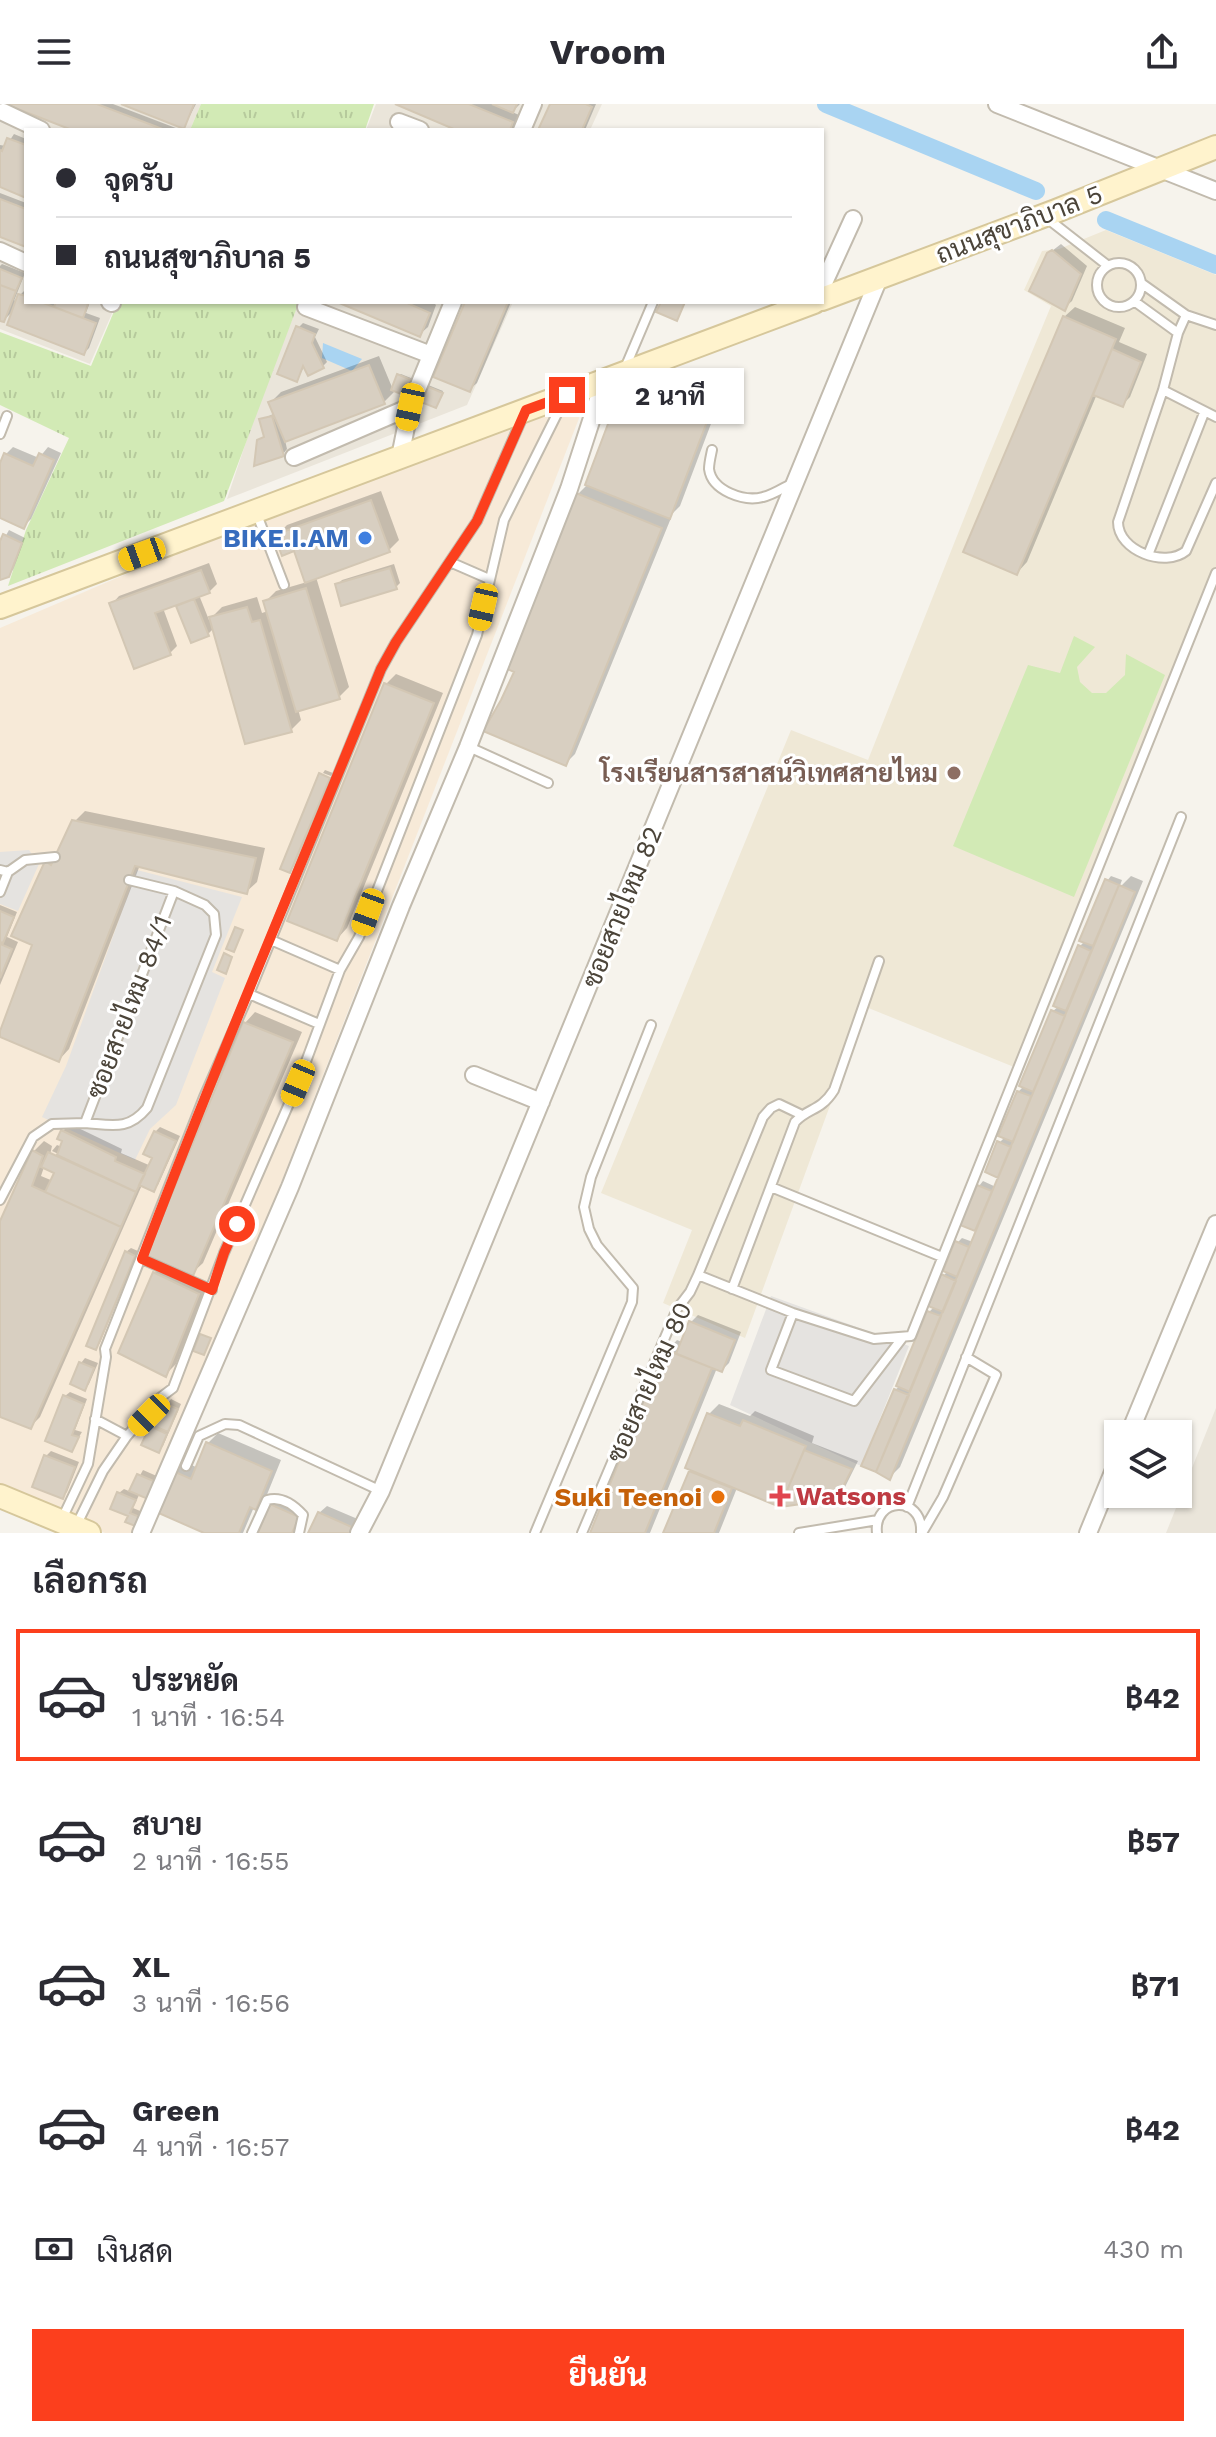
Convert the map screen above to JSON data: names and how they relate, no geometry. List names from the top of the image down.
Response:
{
  "streets": {
    "main road": ["ถนนสุขาภิบาล 5"],
    "street": ["ซอยสายไหม 82"],
    "lane": ["ซอยสายไหม 84/1", "ซอยสายไหม 80"]
  },
  "crossings": [
    ["ถนนสุขาภิบาล 5", "ซอยสายไหม 82"]
  ],
  "places": {
    "other": ["BIKE.I.AM", "โรงเรียนสารสาสน์วิเทศสายไหม", "Suki Teenoi"],
    "health": ["Watsons"]
  },
  "page": {
    "header": "Vroom",
    "banner": ["จุดรับ", "ถนนสุขาภิบาล 5"],
    "bubble": "2 นาที",
    "heading": "เลือกรถ",
    "list": [
      {
        "name": "ประหยัด",
        "note": "1 นาที · 16:54",
        "value": "฿42"
      },
      {
        "name": "สบาย",
        "note": "2 นาที · 16:55",
        "value": "฿57"
      },
      {
        "name": "XL",
        "note": "3 นาที · 16:56",
        "value": "฿71"
      },
      {
        "name": "Green",
        "note": "4 นาที · 16:57",
        "value": "฿42"
      }
    ],
    "pay": ["เงินสด", "430 m"],
    "buttons": "ยืนยัน"
  }
}
